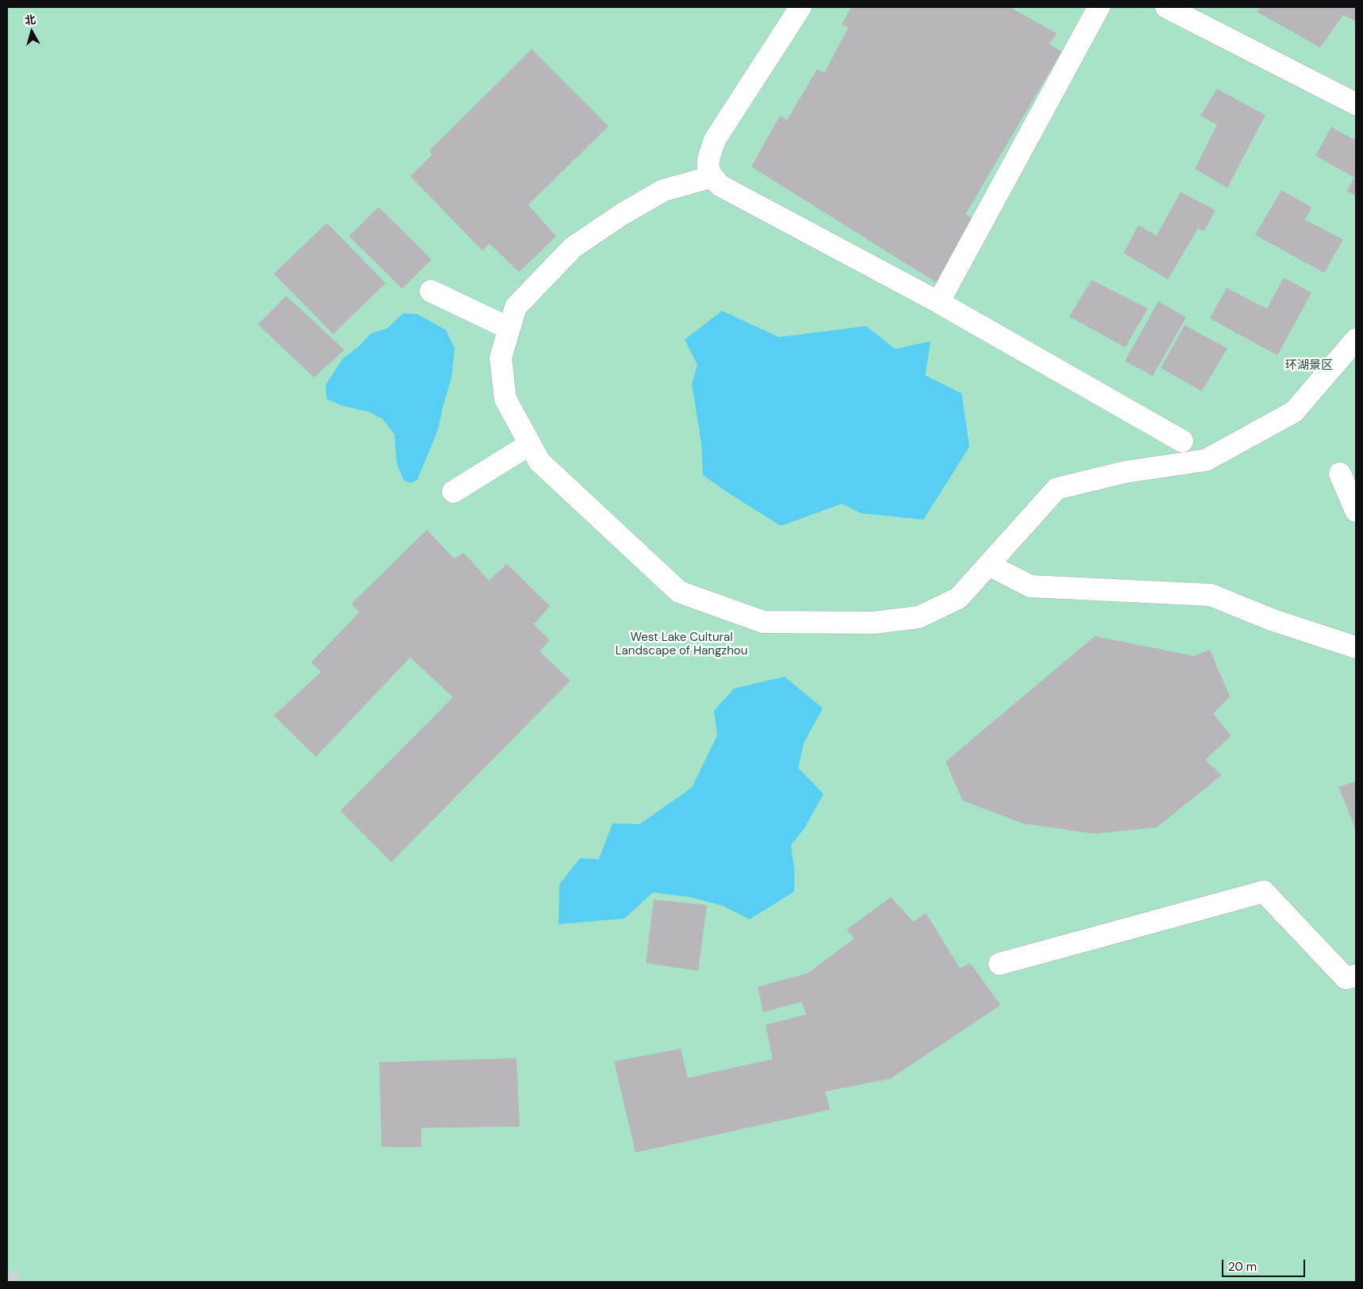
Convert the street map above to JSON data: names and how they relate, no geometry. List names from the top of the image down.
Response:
{
  "parks": ["环湖景区", "West Lake Cultural Landscape of Hangzhou"],
  "scale_bar": "20 m",
  "north": "top"
}
